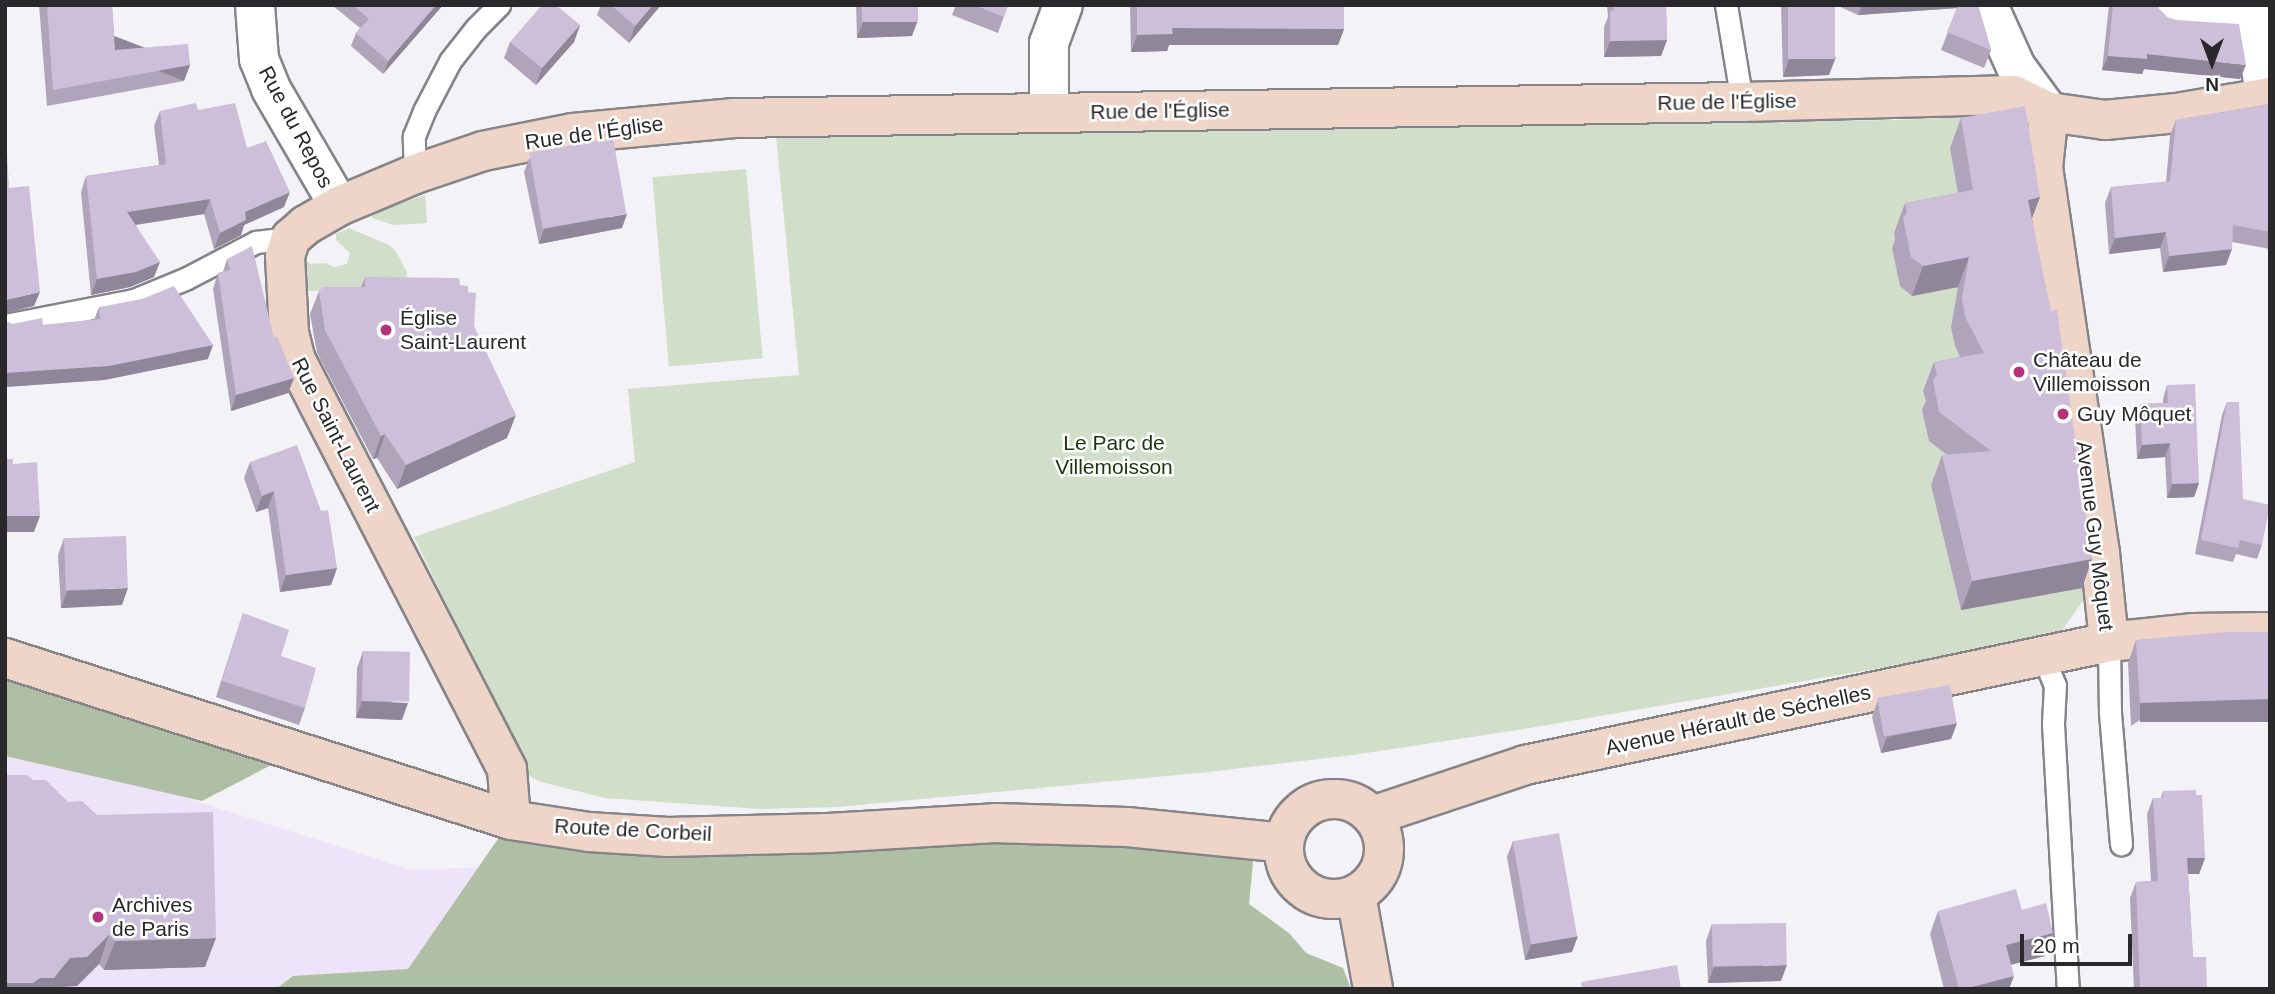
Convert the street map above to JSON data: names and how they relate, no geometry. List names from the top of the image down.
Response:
{
  "streets": {
    "street": [
      "Rue de l'Église",
      "Rue du Repos",
      "Rue Saint-Laurent",
      "Avenue Guy Môquet",
      "Avenue Hérault de Séchelles",
      "Route de Corbeil"
    ]
  },
  "crossings": [
    ["Rue de l'Église", "Rue du Repos"],
    ["Rue de l'Église", "Rue Saint-Laurent"],
    ["Rue de l'Église", "Avenue Guy Môquet"],
    ["Rue Saint-Laurent", "Route de Corbeil"],
    ["Avenue Guy Môquet", "Avenue Hérault de Séchelles"],
    ["Avenue Hérault de Séchelles", "Route de Corbeil"]
  ],
  "parks": ["Le Parc de Villemoisson"],
  "places": [
    "Église Saint-Laurent",
    "Château de Villemoisson",
    "Guy Môquet",
    "Archives de Paris"
  ],
  "scale_bar": "20 m",
  "north": "bottom"
}
